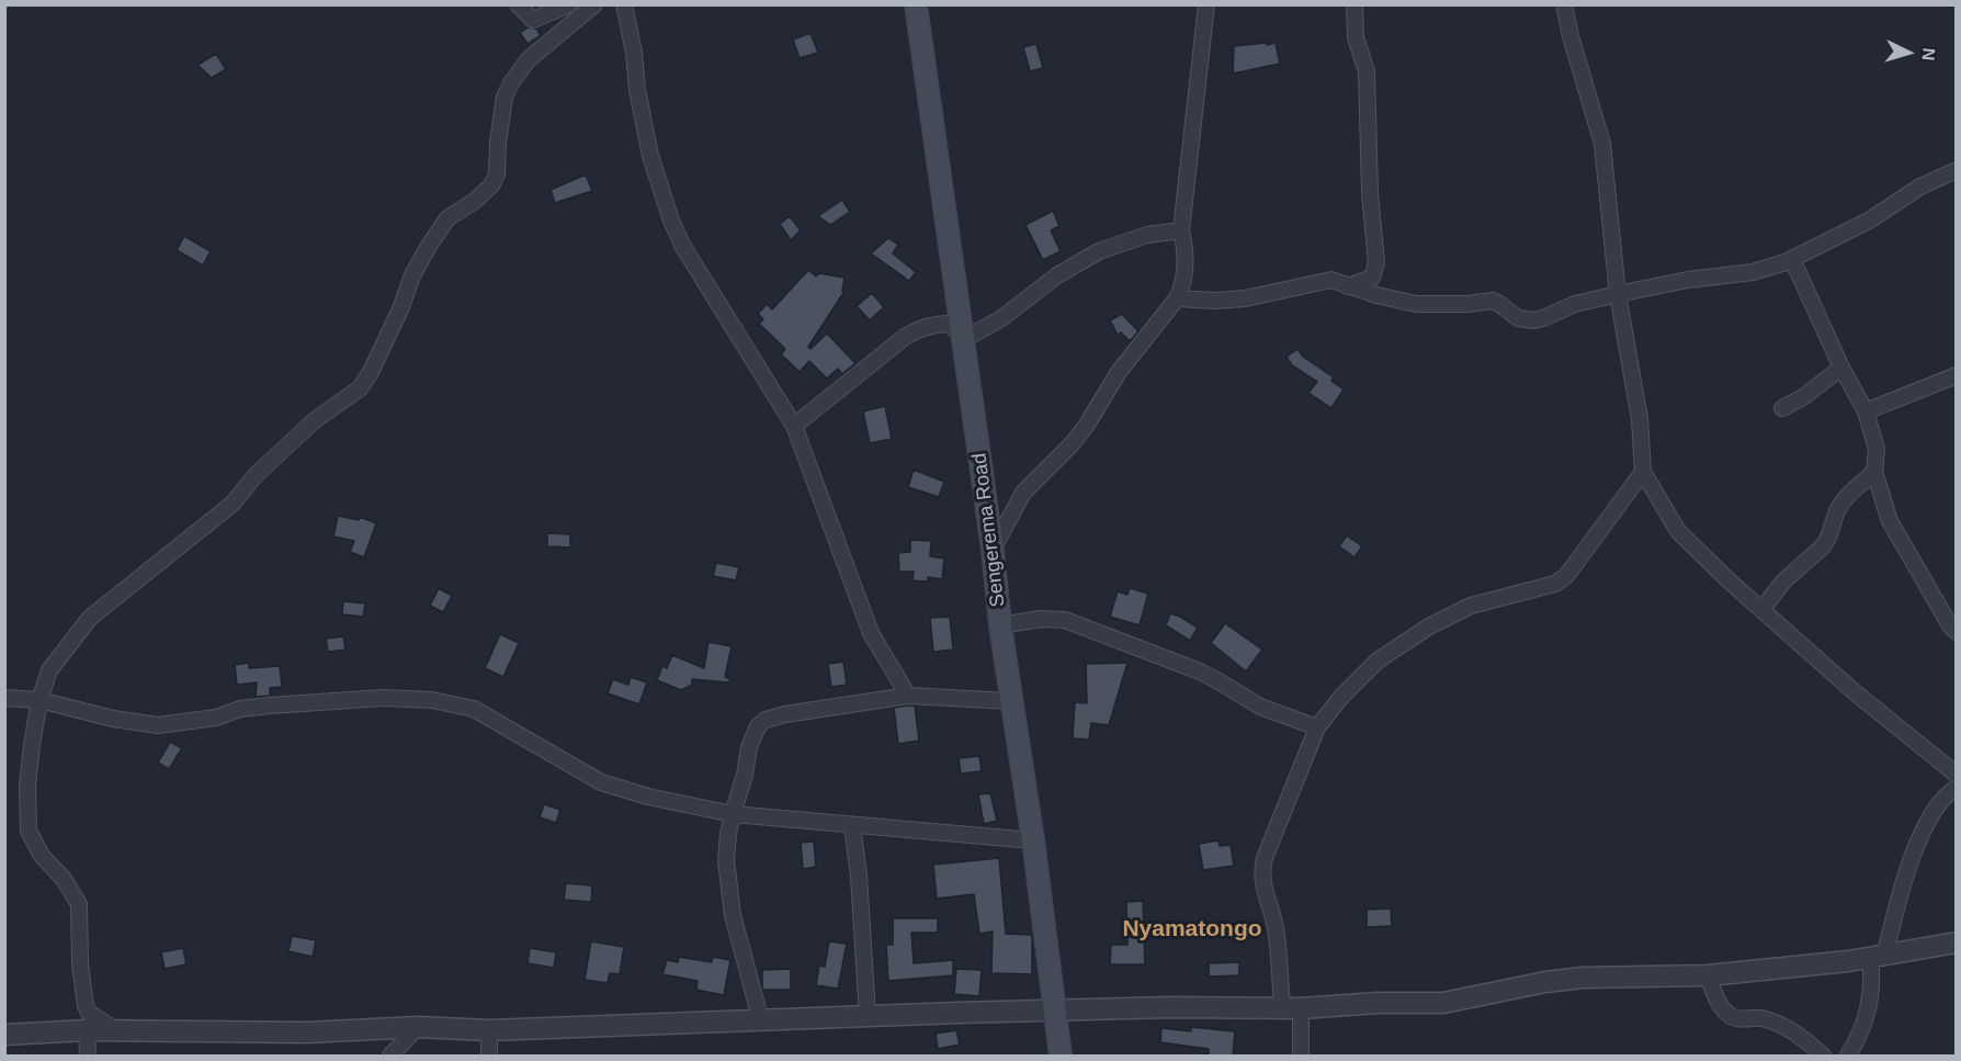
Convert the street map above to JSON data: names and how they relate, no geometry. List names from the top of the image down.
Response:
{
  "streets": {
    "main road": ["Sengerema Road"]
  },
  "districts": ["Nyamatongo"],
  "north": "right"
}
